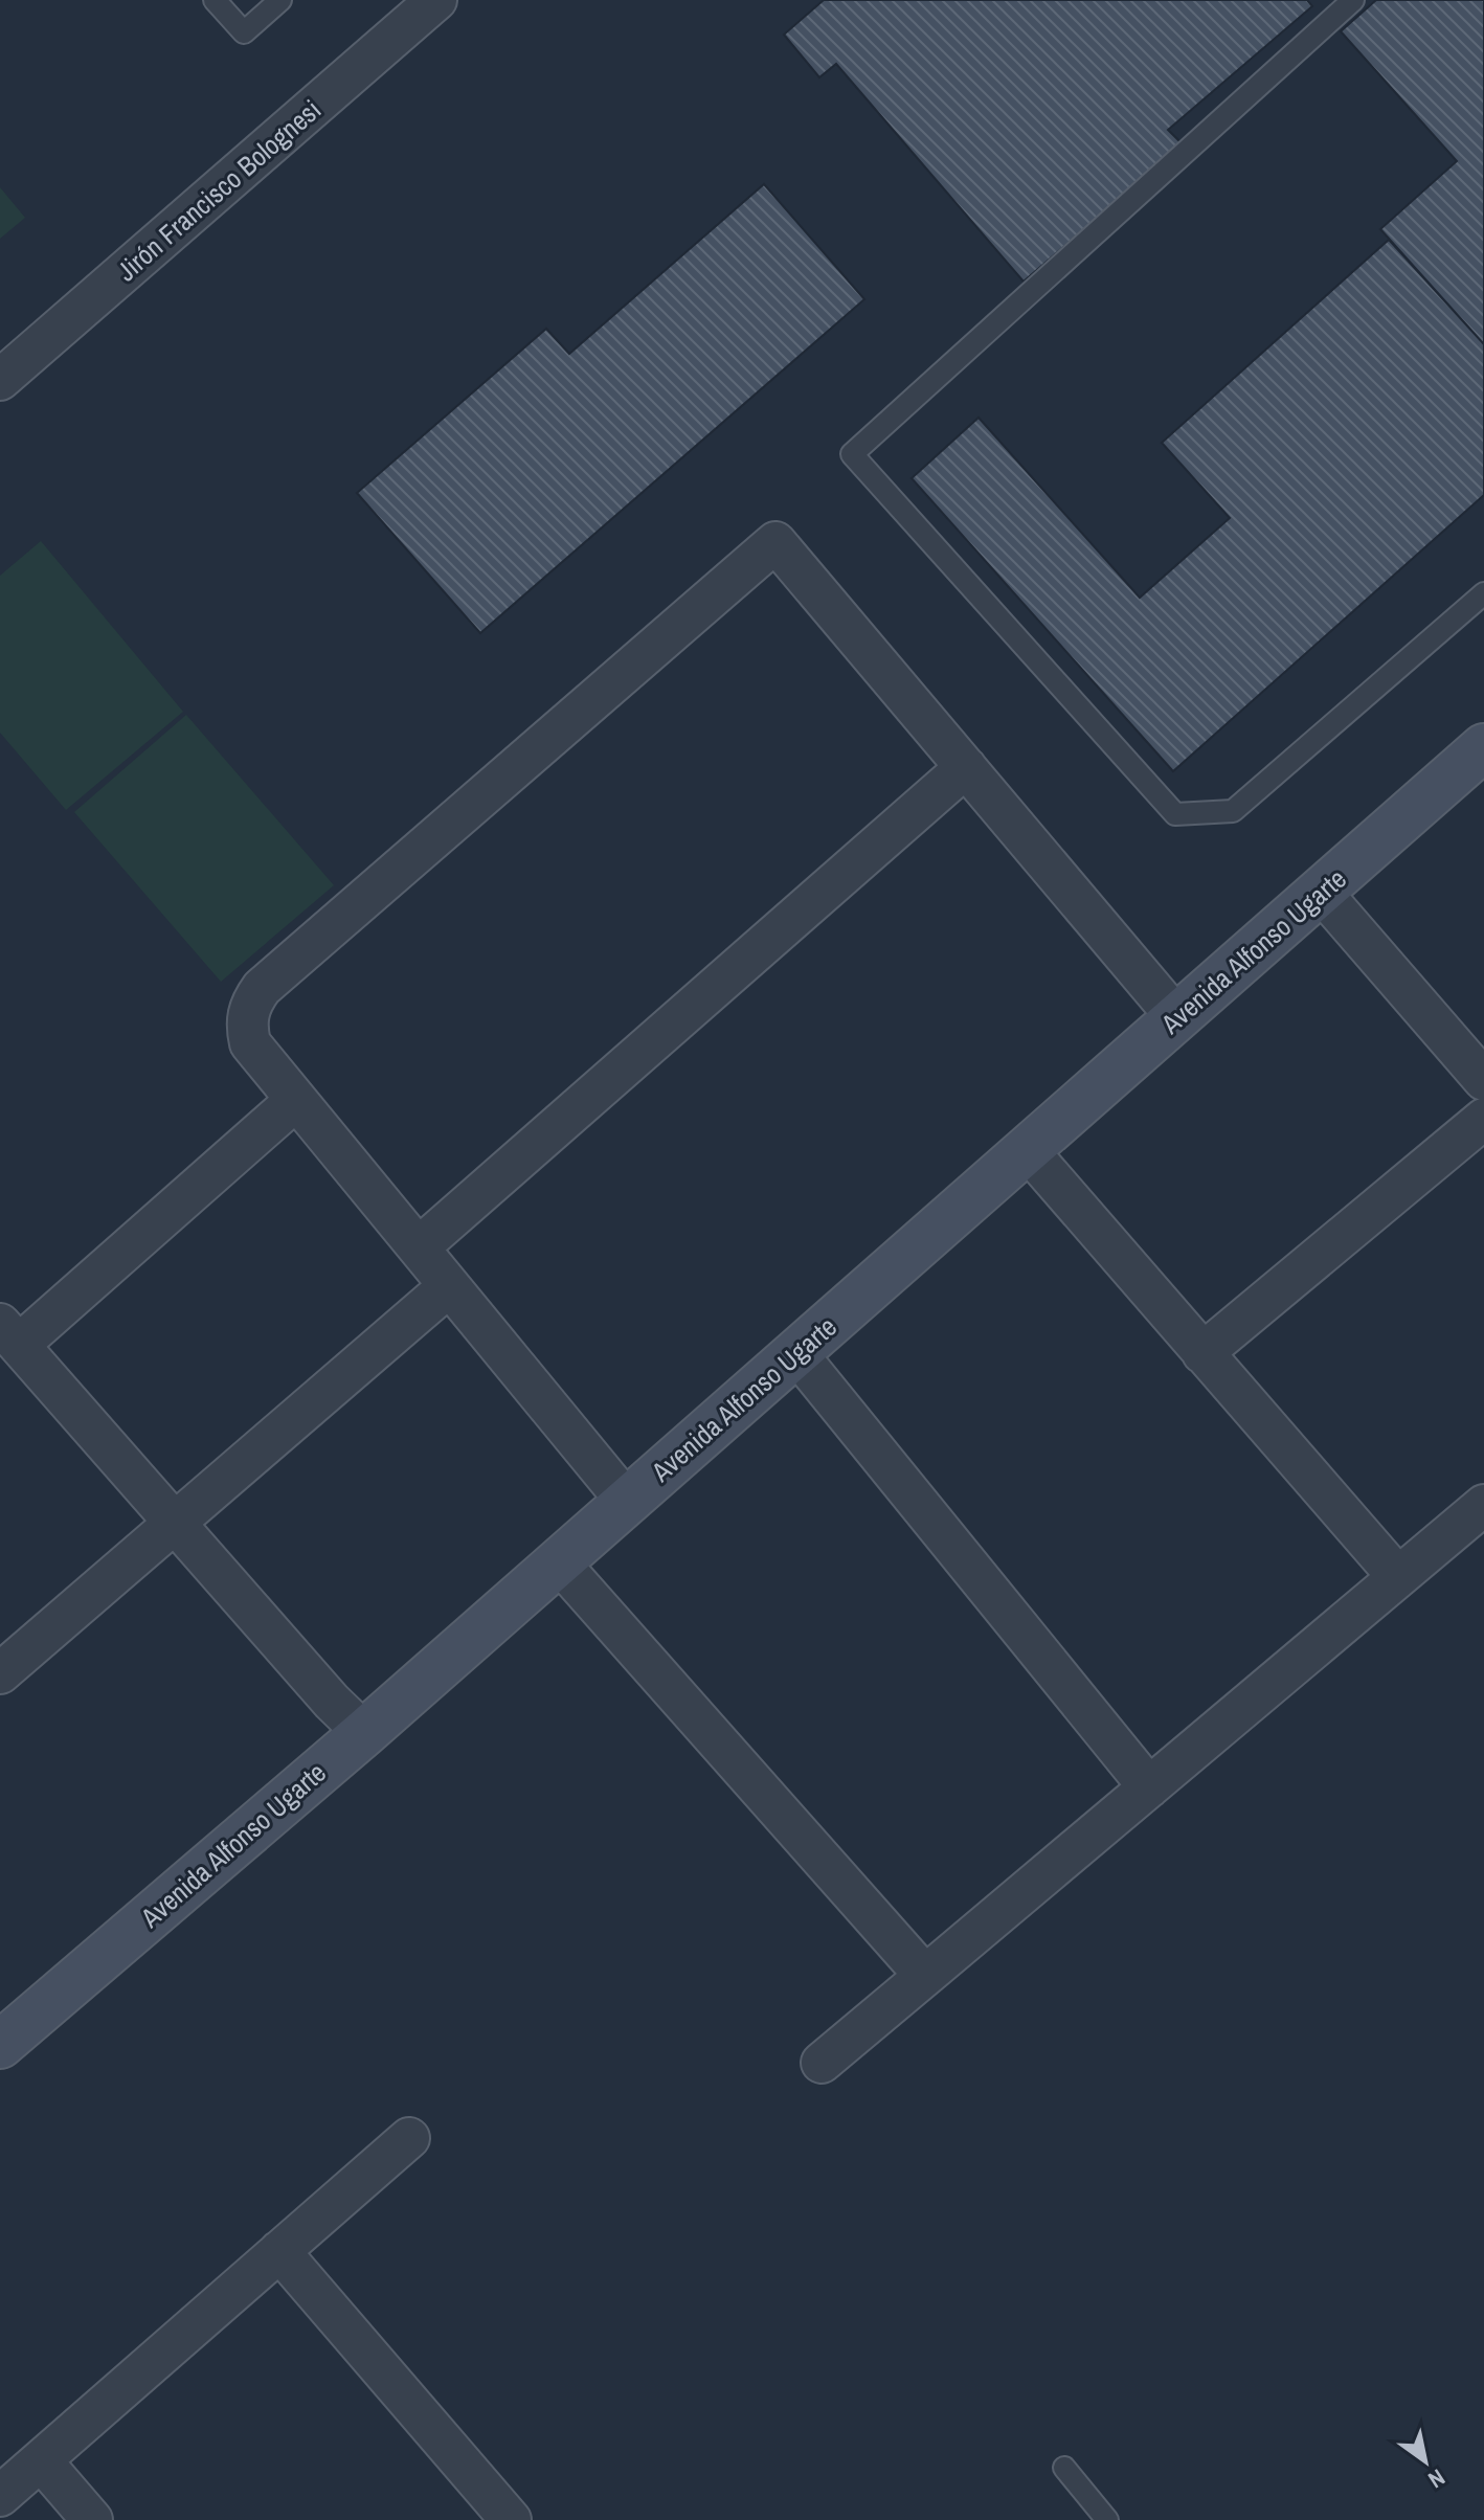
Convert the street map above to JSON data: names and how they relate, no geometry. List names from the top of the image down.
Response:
{
  "streets": {
    "street": ["Jirón Francisco Bolognesi", "Avenida Alfonso Ugarte"]
  },
  "north": "bottom right"
}
